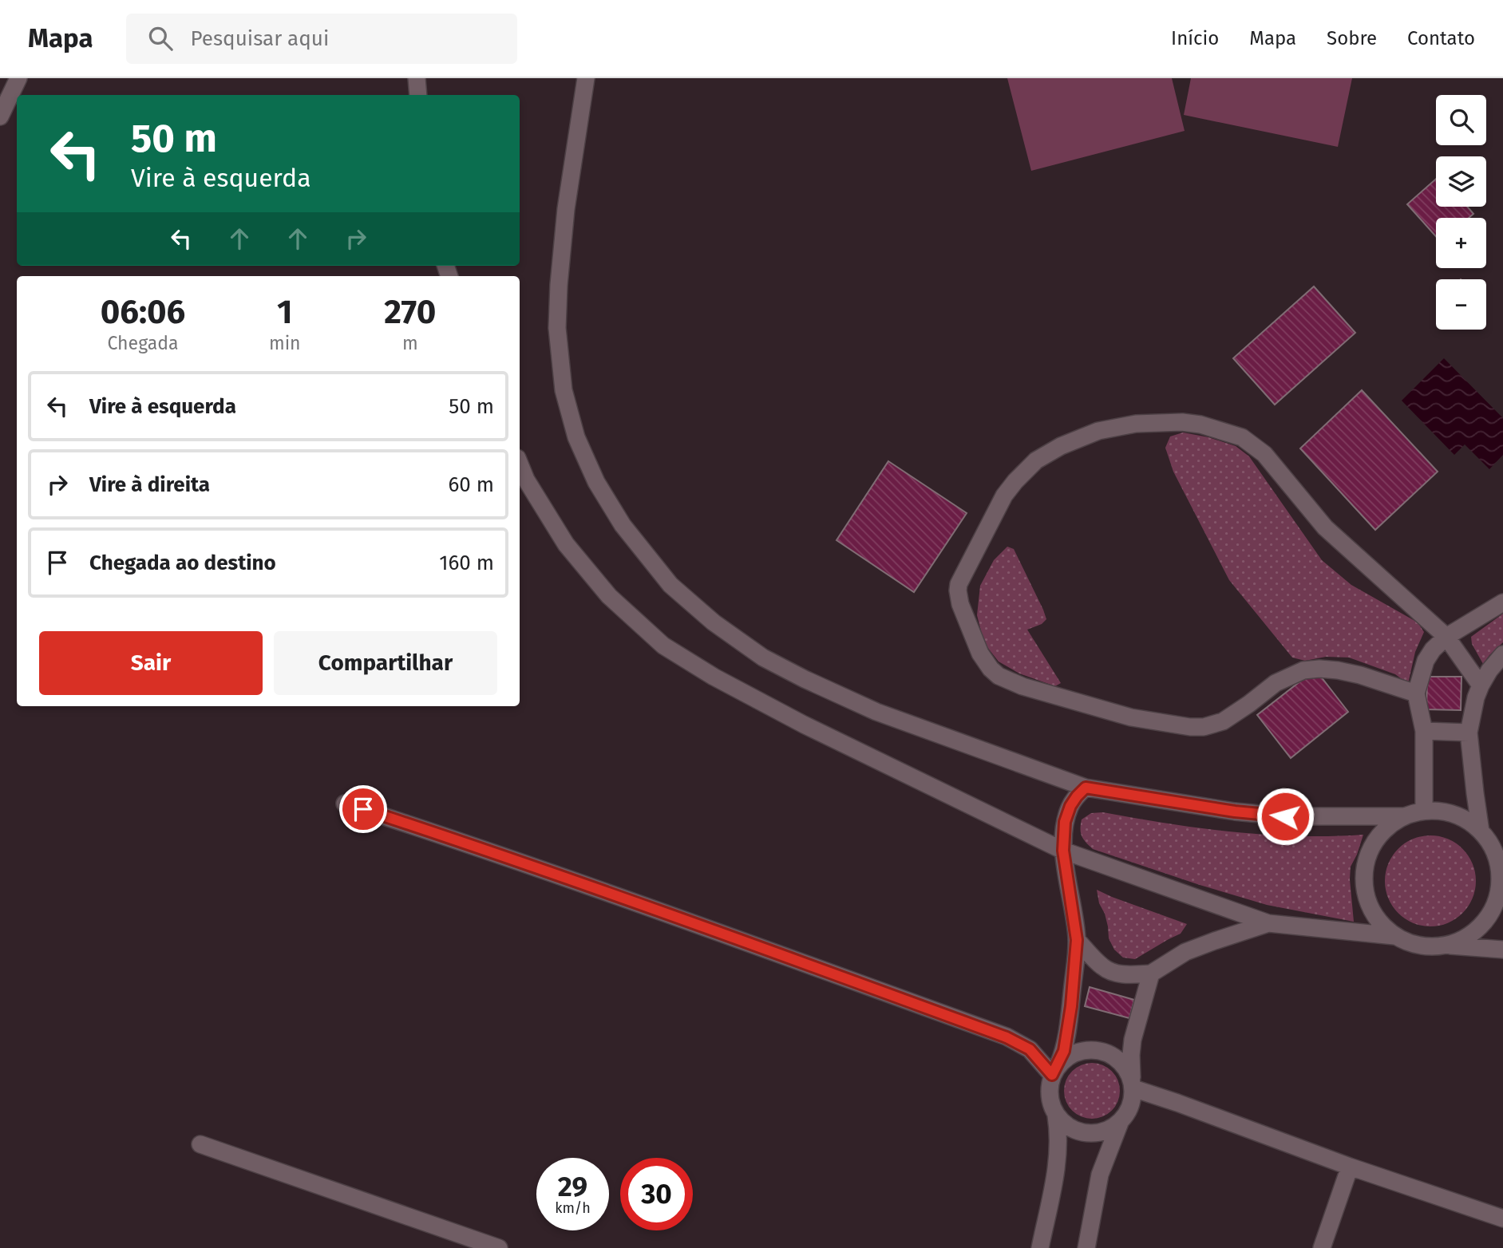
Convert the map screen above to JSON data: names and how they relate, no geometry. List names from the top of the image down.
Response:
{
  "page": {
    "header": "Mapa",
    "search": "Pesquisar aqui",
    "nav": [
      "Início",
      "Mapa",
      "Sobre",
      "Contato"
    ],
    "map_buttons": ["+", "−"],
    "turn": ["50 m", "Vire à esquerda"],
    "eta": [
      "06:06",
      "Chegada",
      "1",
      "min",
      "270",
      "m"
    ],
    "list": [
      {
        "name": "Vire à esquerda",
        "value": "50 m"
      },
      {
        "name": "Vire à direita",
        "value": "60 m"
      },
      {
        "name": "Chegada ao destino",
        "value": "160 m"
      }
    ],
    "buttons": ["Sair", "Compartilhar"],
    "speed": "29 km/h",
    "limit": "30"
  }
}
